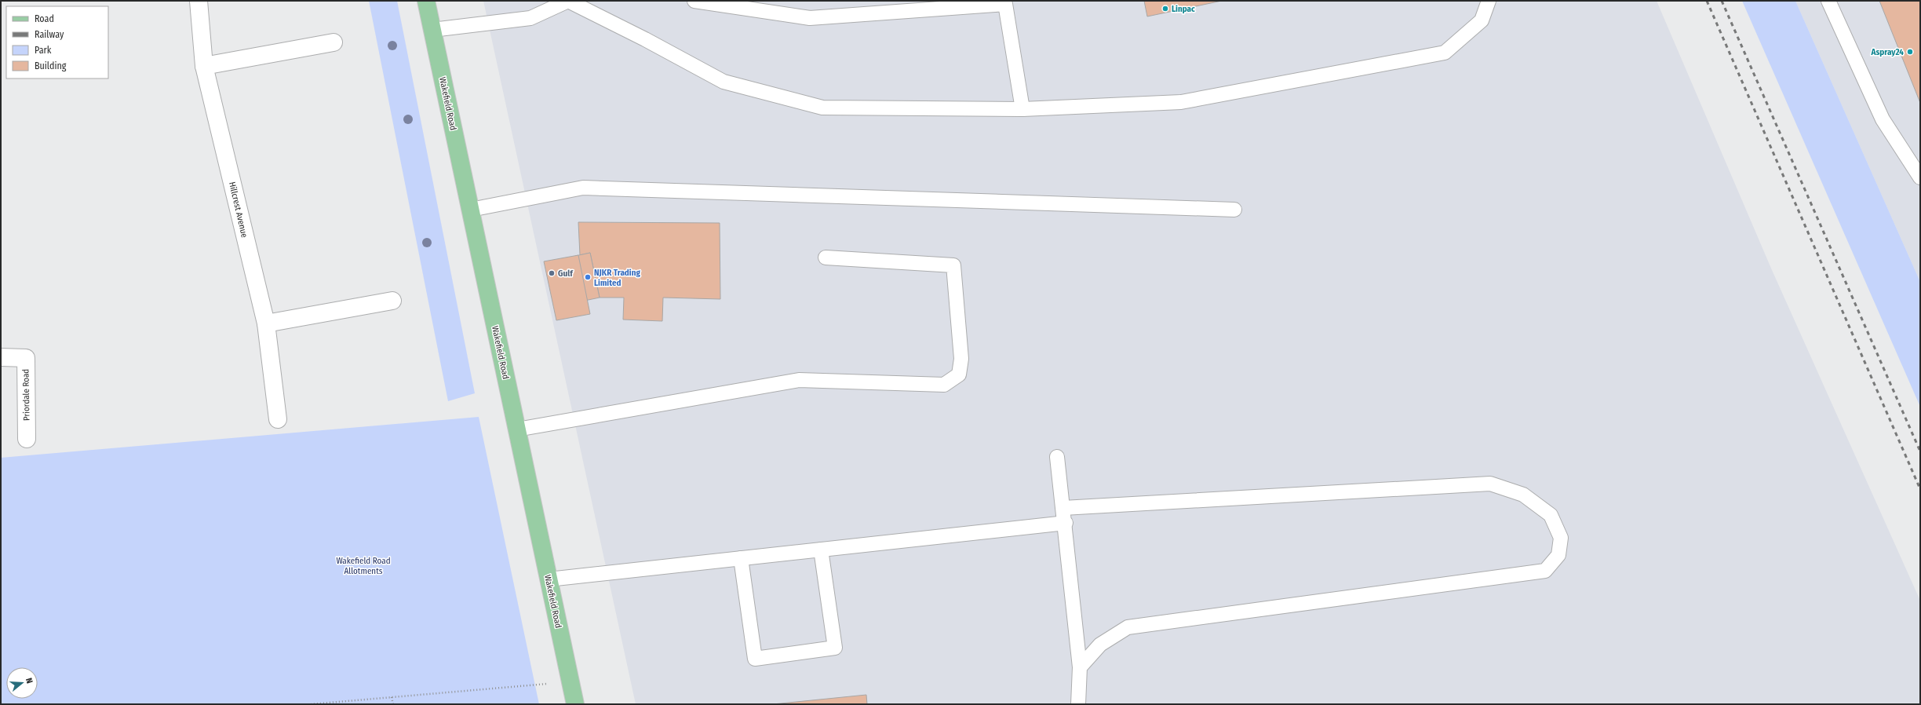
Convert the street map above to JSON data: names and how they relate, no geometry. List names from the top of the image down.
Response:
{
  "streets": {
    "main road": ["Wakefield Road"],
    "street": ["Hillcrest Avenue", "Priordale Road"]
  },
  "parks": ["Wakefield Road Allotments"],
  "places": [
    "Linpac",
    "Aspray24",
    "Gulf",
    "NJKR Trading Limited"
  ],
  "legend": [
    "Road",
    "Railway",
    "Park",
    "Building"
  ],
  "north": "right"
}
